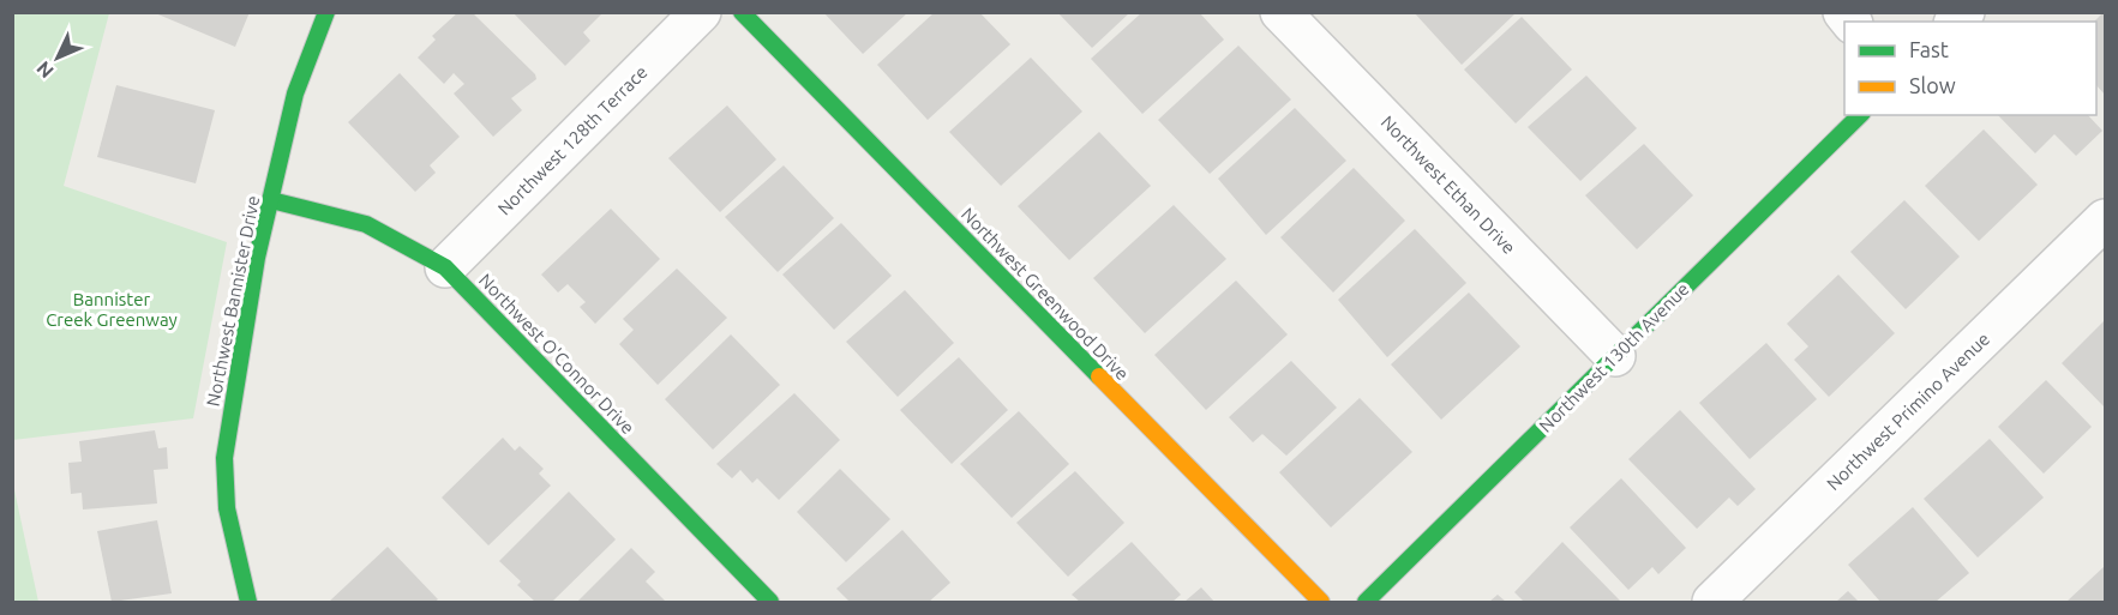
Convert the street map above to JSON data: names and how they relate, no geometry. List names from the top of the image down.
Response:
{
  "streets": {
    "street": [
      "Northwest 128th Terrace",
      "Northwest Ethan Drive",
      "Northwest Greenwood Drive",
      "Northwest Bannister Drive",
      "Northwest O'Connor Drive",
      "Northwest 130th Avenue",
      "Northwest Primino Avenue"
    ]
  },
  "crossings": [
    ["Northwest 128th Terrace", "Northwest O'Connor Drive"],
    ["Northwest Ethan Drive", "Northwest 130th Avenue"],
    ["Northwest Bannister Drive", "Northwest O'Connor Drive"]
  ],
  "parks": ["Bannister Creek Greenway"],
  "legend": ["Fast", "Slow"],
  "north": "bottom left"
}
